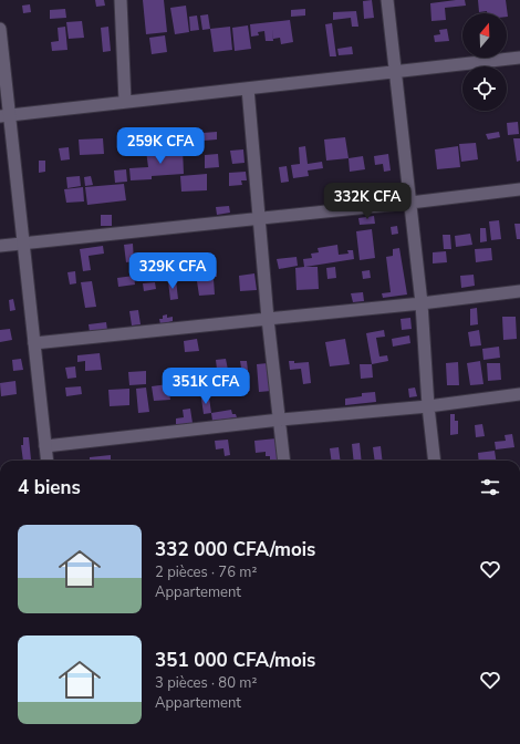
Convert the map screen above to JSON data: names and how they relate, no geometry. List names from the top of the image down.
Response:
{
  "north": "top",
  "page": {
    "price": [
      "259K CFA",
      "332K CFA",
      "329K CFA",
      "351K CFA"
    ],
    "heading": "4 biens",
    "list": [
      {
        "name": "332 000 CFA/mois",
        "note": "2 pièces · 76 m² · Appartement"
      },
      {
        "name": "351 000 CFA/mois",
        "note": "3 pièces · 80 m² · Appartement"
      }
    ]
  }
}
